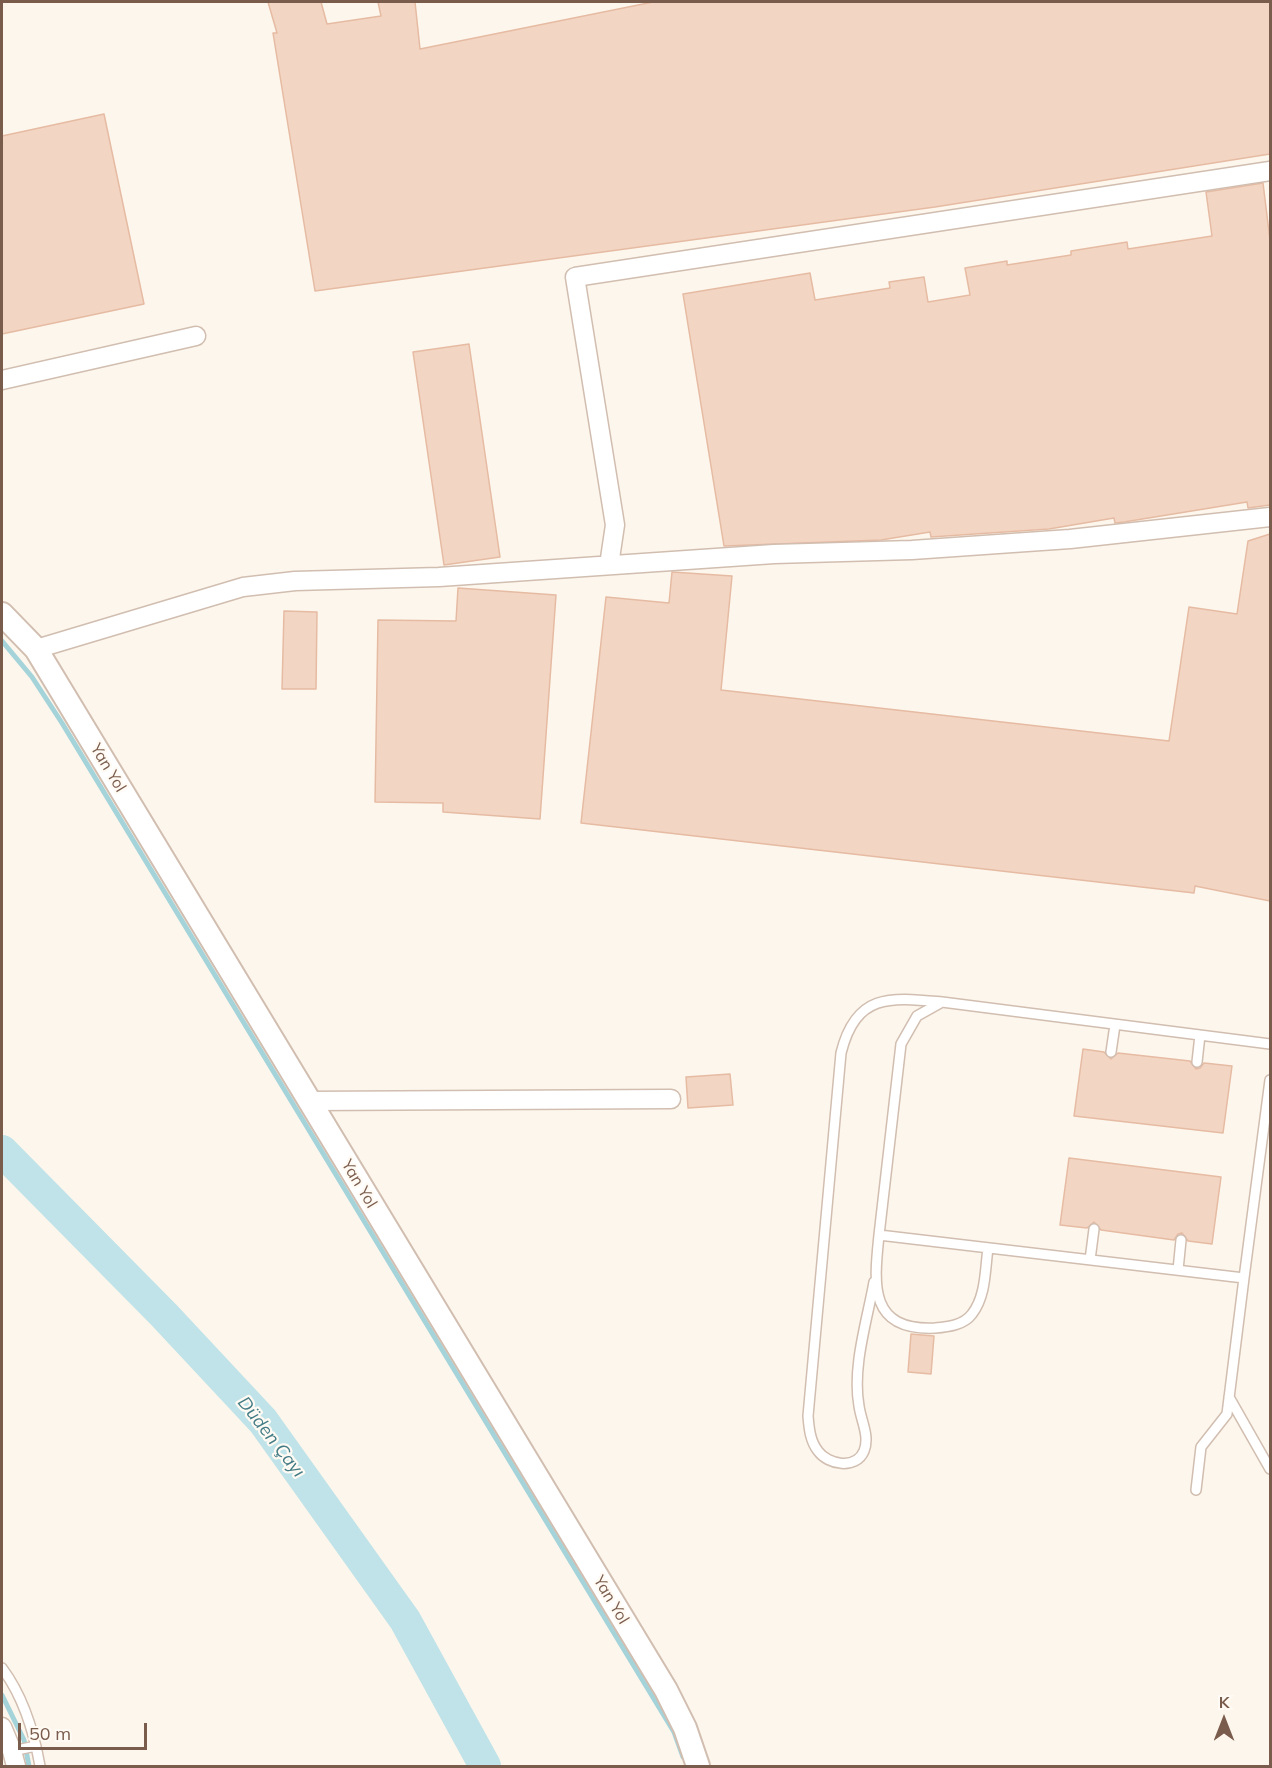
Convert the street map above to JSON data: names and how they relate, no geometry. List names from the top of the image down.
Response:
{
  "streets": {
    "street": ["Yan Yol"]
  },
  "water": ["Düden Çayı"],
  "scale_bar": "50 m",
  "north": "top"
}
